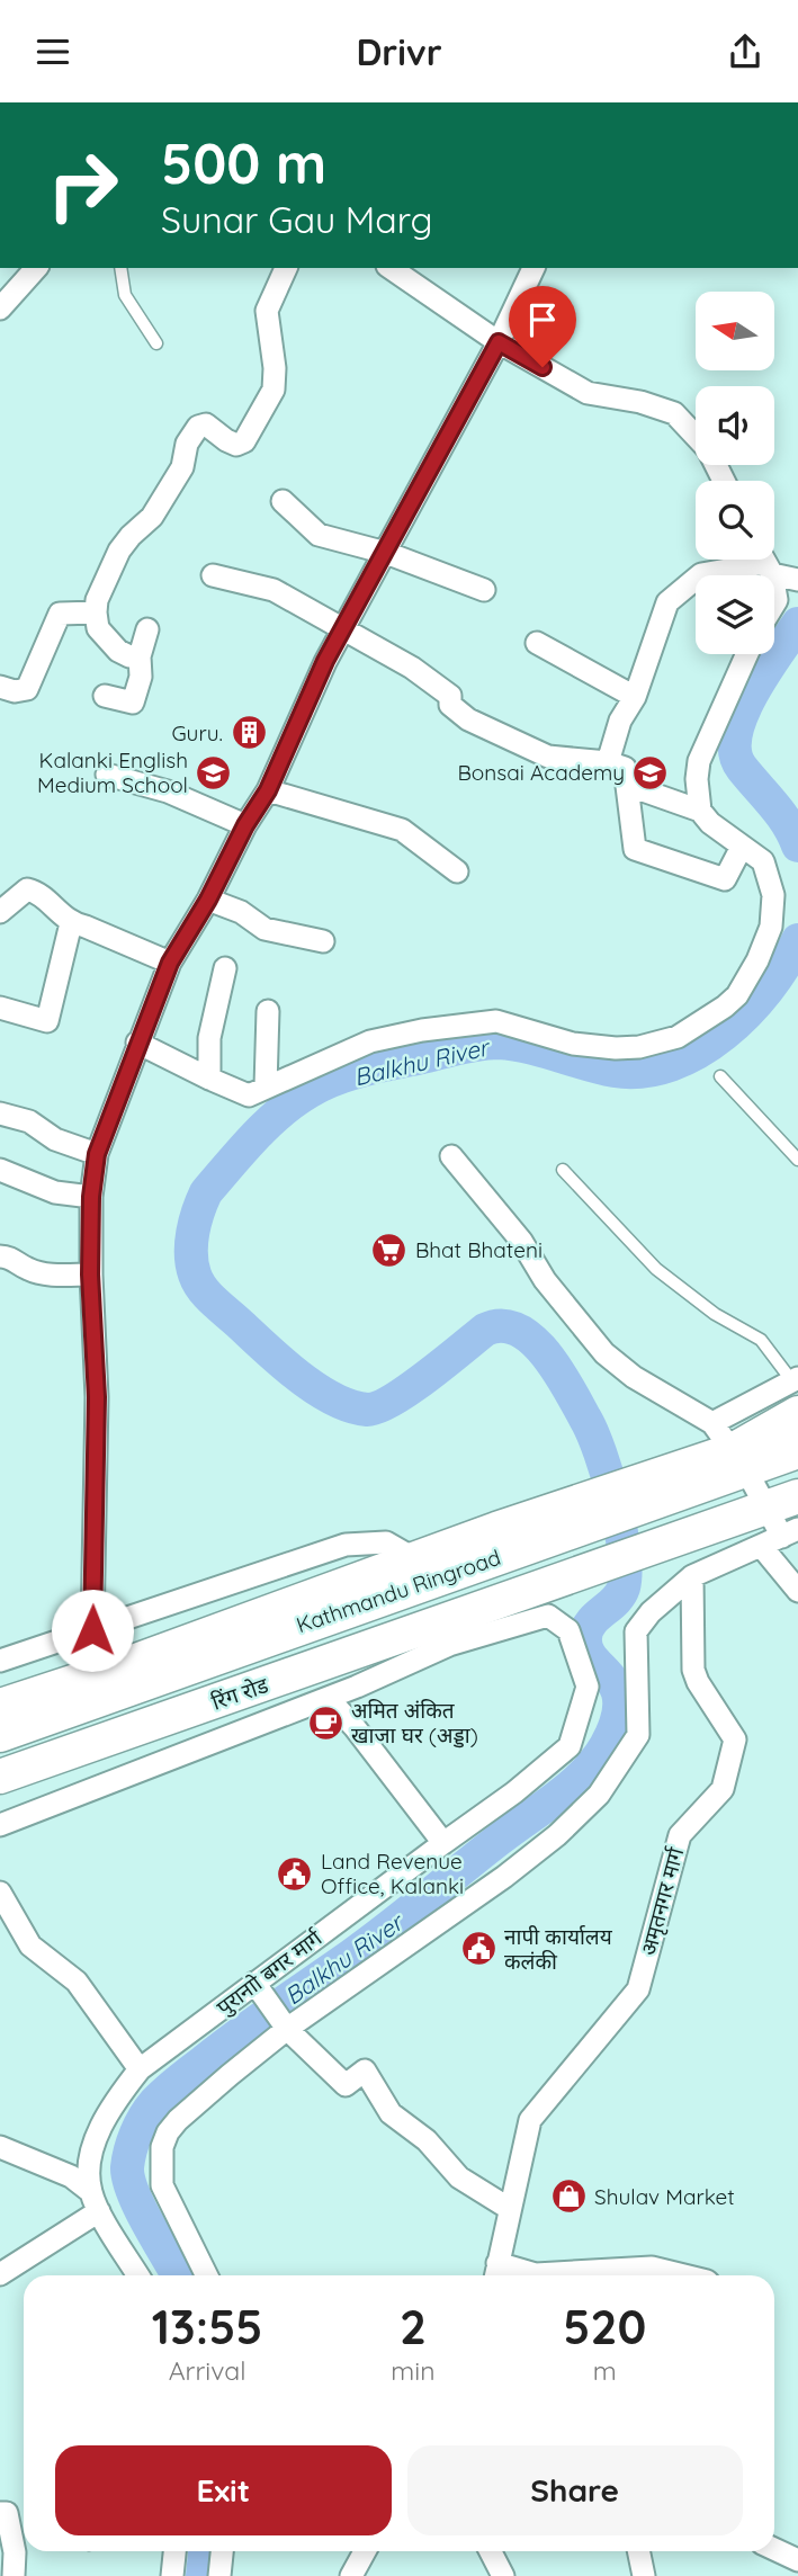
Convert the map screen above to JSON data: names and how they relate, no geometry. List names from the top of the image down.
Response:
{
  "streets": {
    "highway": ["Kathmandu Ringroad"],
    "main road": ["रिंग रोड"],
    "street": ["अमृतनगर मार्ग", "पुरानाो बगर मार्ग"]
  },
  "crossings": [
    ["Kathmandu Ringroad", "रिंग रोड"]
  ],
  "water": ["Balkhu River"],
  "places": {
    "building": ["Guru."],
    "school or university": ["Kalanki English Medium School", "Bonsai Academy"],
    "supermarket": ["Bhat Bhateni"],
    "cafe": ["अमित अंकित खाजा घर (अड्डा)"],
    "public building": ["Land Revenue Office, Kalanki", "नापी कार्यालय कलंकी"],
    "shop": ["Shulav Market"]
  },
  "north": "left",
  "page": {
    "header": "Drivr",
    "turn": ["500 m", "Sunar Gau Marg"],
    "eta": [
      "13:55",
      "Arrival",
      "2",
      "min",
      "520",
      "m"
    ],
    "buttons": ["Exit", "Share"]
  }
}
